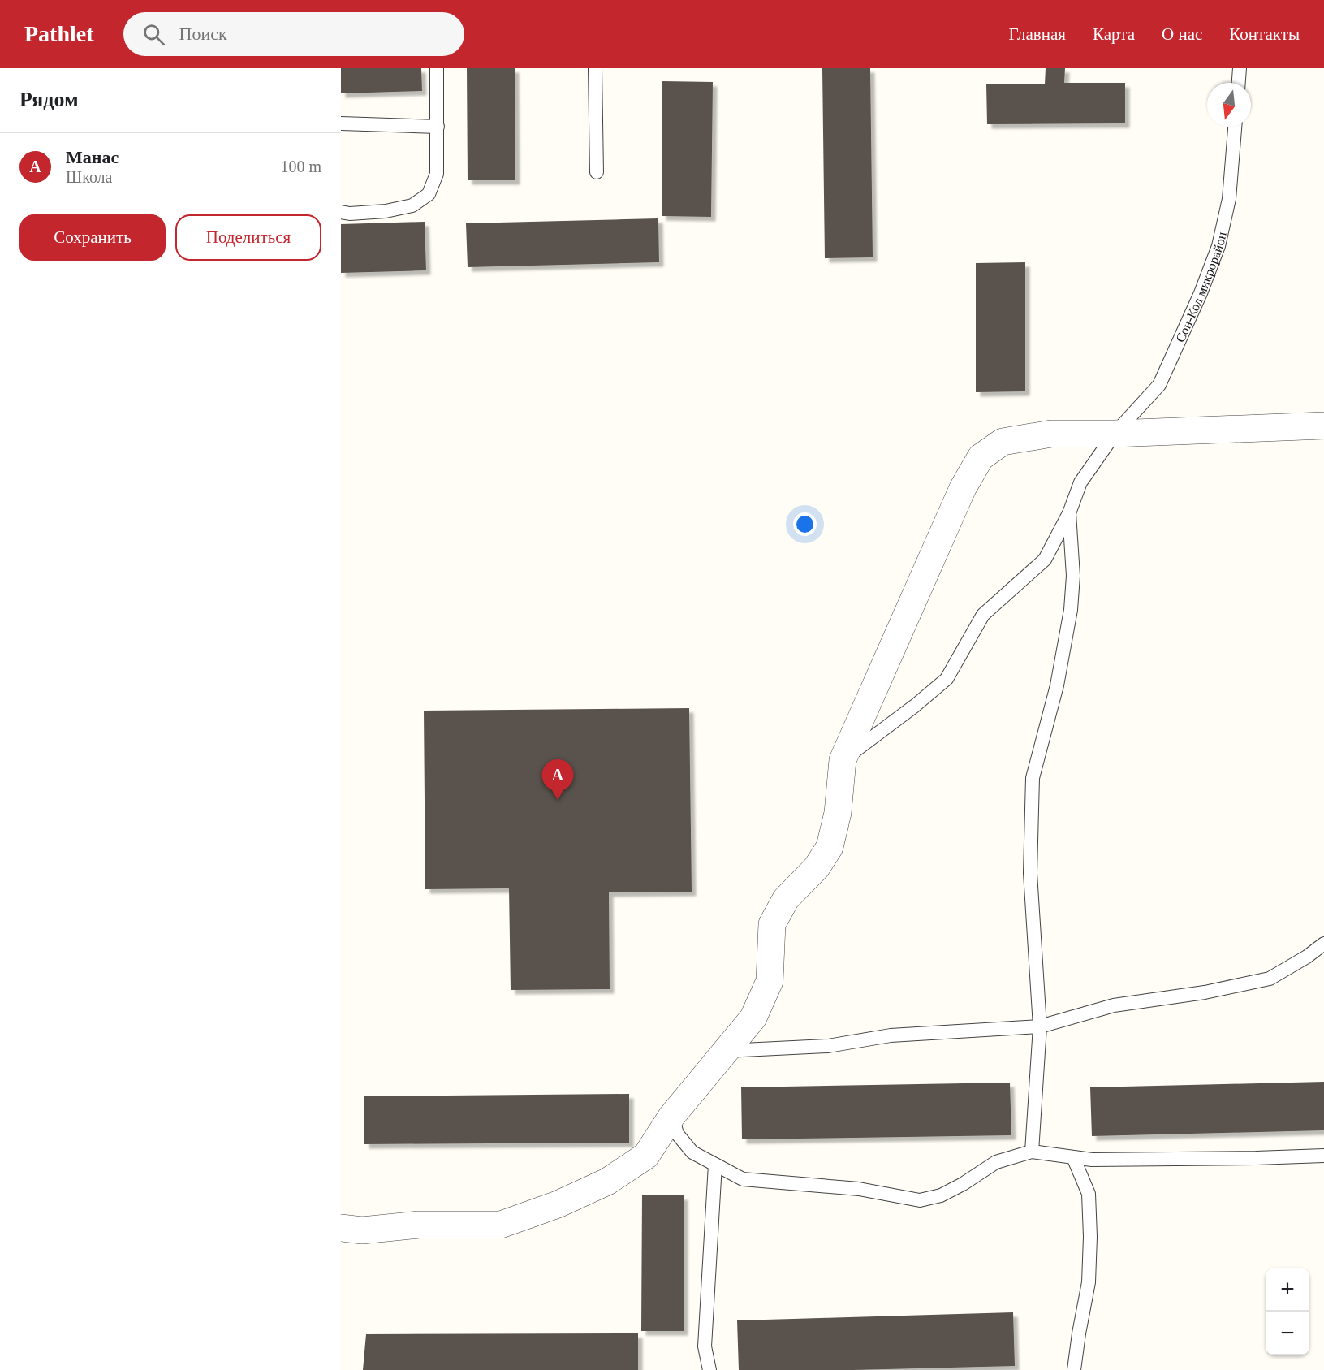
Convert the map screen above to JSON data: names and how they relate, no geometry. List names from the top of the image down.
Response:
{
  "streets": {
    "lane": ["Сон-Кол микрорайон"]
  },
  "north": "bottom",
  "page": {
    "header": "Pathlet",
    "search": "Поиск",
    "nav": [
      "Главная",
      "Карта",
      "О нас",
      "Контакты"
    ],
    "heading": "Рядом",
    "list": [
      {
        "mark": "A",
        "name": "Манас",
        "note": "Школа",
        "value": "100 m"
      }
    ],
    "buttons": ["Сохранить", "Поделиться"],
    "pins": "A",
    "map_buttons": ["+", "−"]
  }
}
